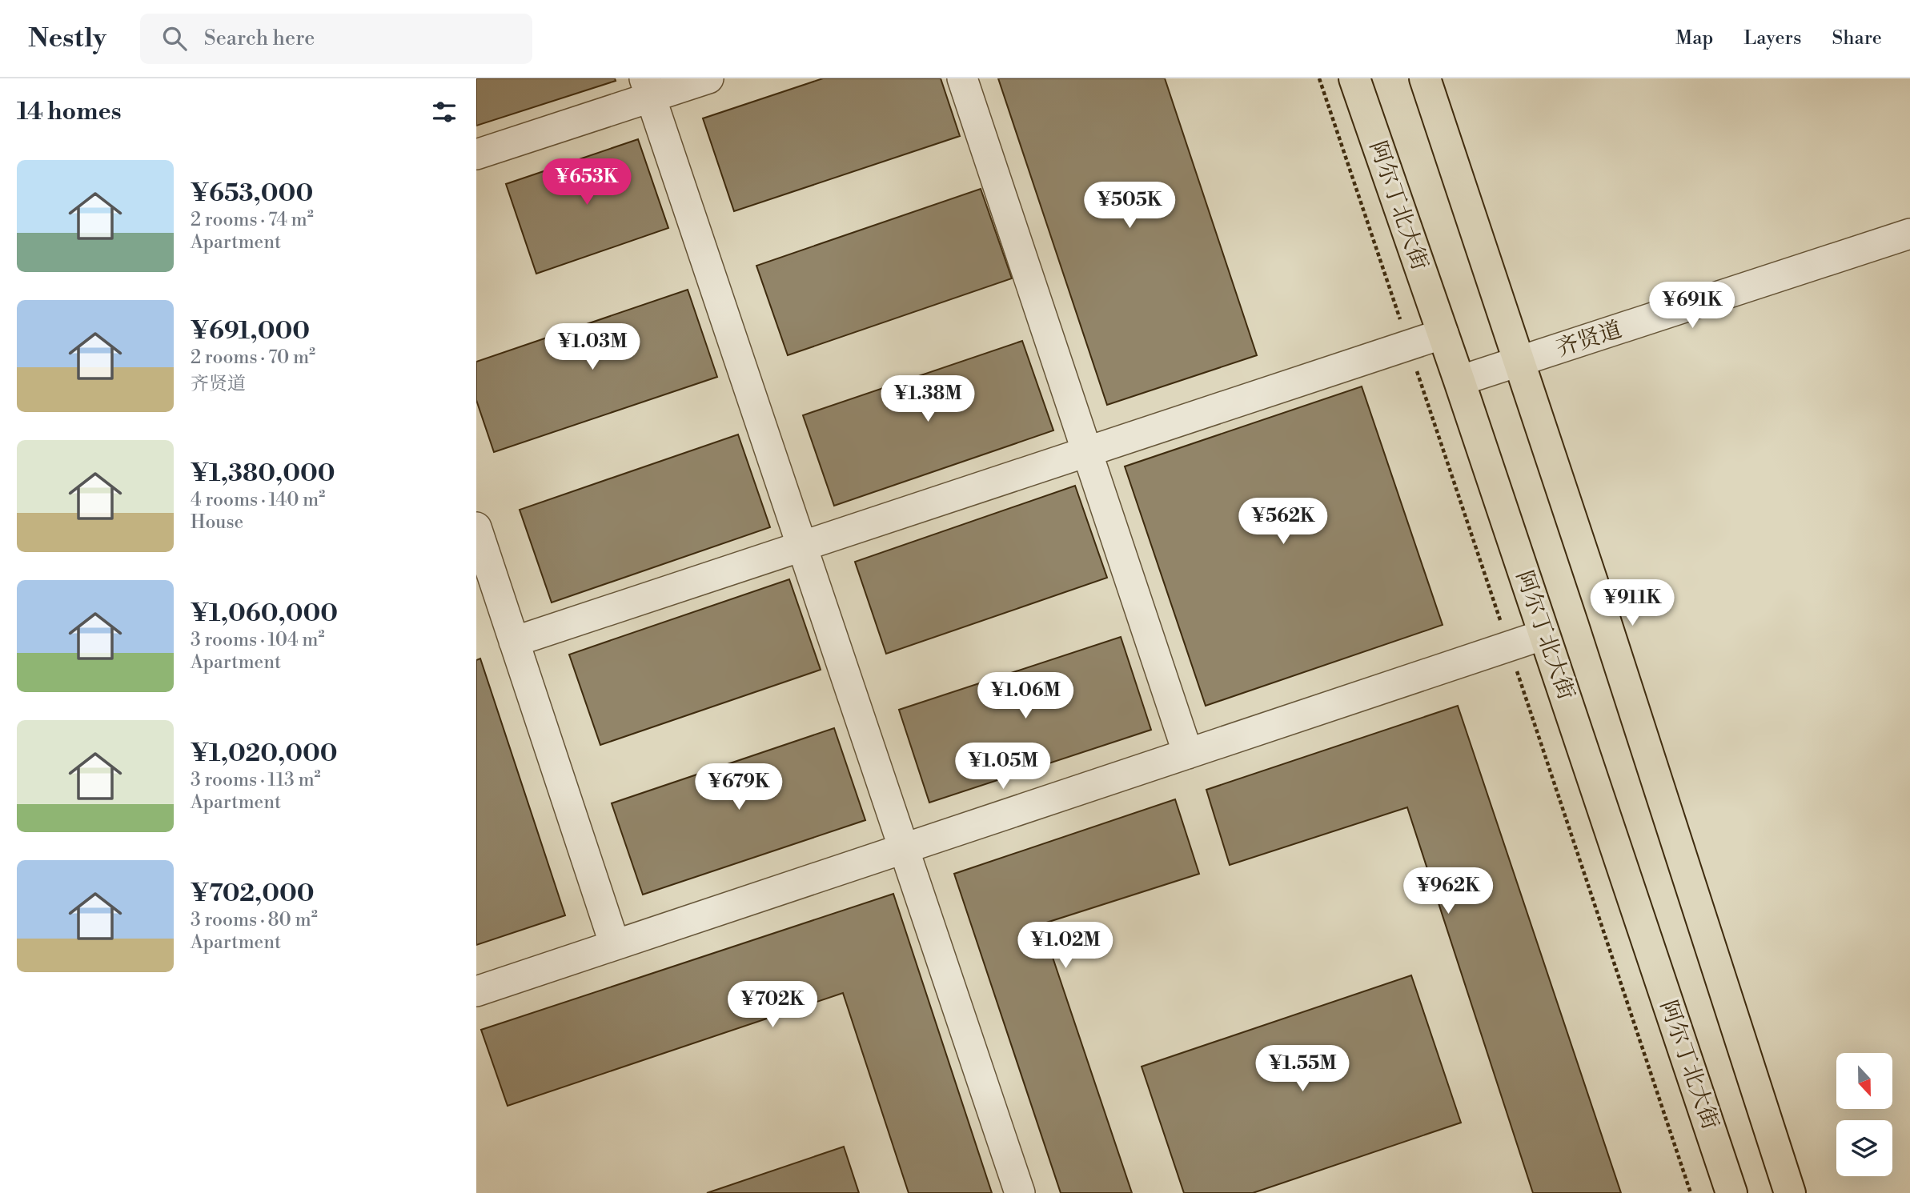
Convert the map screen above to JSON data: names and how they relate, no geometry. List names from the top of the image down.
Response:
{
  "streets": {
    "main road": ["阿尔丁北大街"],
    "street": ["齐贤道"]
  },
  "crossings": [
    ["阿尔丁北大街", "齐贤道"]
  ],
  "north": "bottom",
  "page": {
    "header": "Nestly",
    "search": "Search here",
    "nav": ["Map", "Layers", "Share"],
    "heading": "14 homes",
    "list": [
      {
        "name": "¥653,000",
        "note": "2 rooms · 74 m² · Apartment"
      },
      {
        "name": "¥691,000",
        "note": "2 rooms · 70 m² · 齐贤道"
      },
      {
        "name": "¥1,380,000",
        "note": "4 rooms · 140 m² · House"
      },
      {
        "name": "¥1,060,000",
        "note": "3 rooms · 104 m² · Apartment"
      },
      {
        "name": "¥1,020,000",
        "note": "3 rooms · 113 m² · Apartment"
      },
      {
        "name": "¥702,000",
        "note": "3 rooms · 80 m² · Apartment"
      }
    ],
    "price": [
      "¥653K",
      "¥505K",
      "¥691K",
      "¥1.03M",
      "¥1.38M",
      "¥562K",
      "¥911K",
      "¥1.06M",
      "¥1.05M",
      "¥679K",
      "¥962K",
      "¥1.02M",
      "¥702K",
      "¥1.55M"
    ]
  }
}
